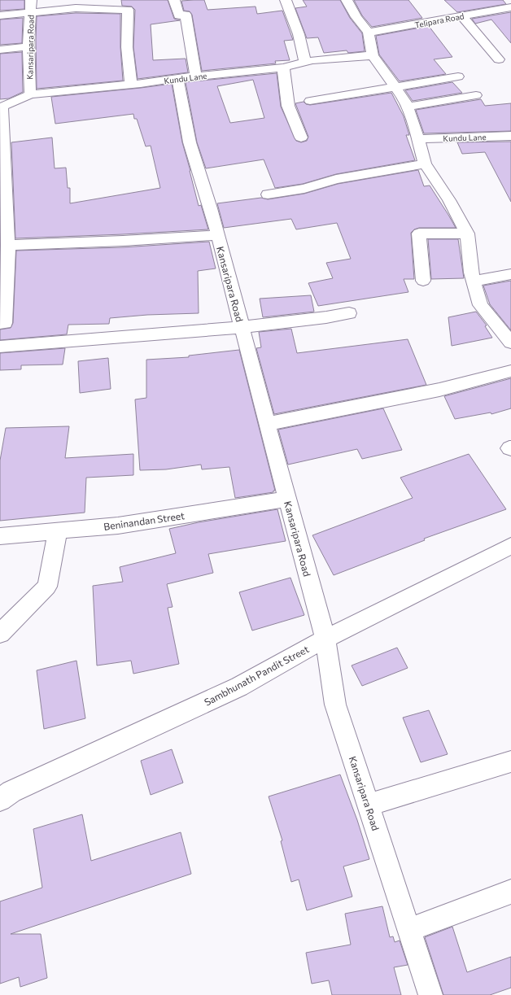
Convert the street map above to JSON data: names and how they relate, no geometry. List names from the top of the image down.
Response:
{
  "streets": {
    "street": [
      "Telipara Road",
      "Kansaripara Road",
      "Kundu Lane",
      "Beninandan Street",
      "Sambhunath Pandit Street"
    ]
  },
  "crossings": [
    ["Kansaripara Road", "Kundu Lane"],
    ["Kansaripara Road", "Beninandan Street"],
    ["Kansaripara Road", "Sambhunath Pandit Street"]
  ]
}
